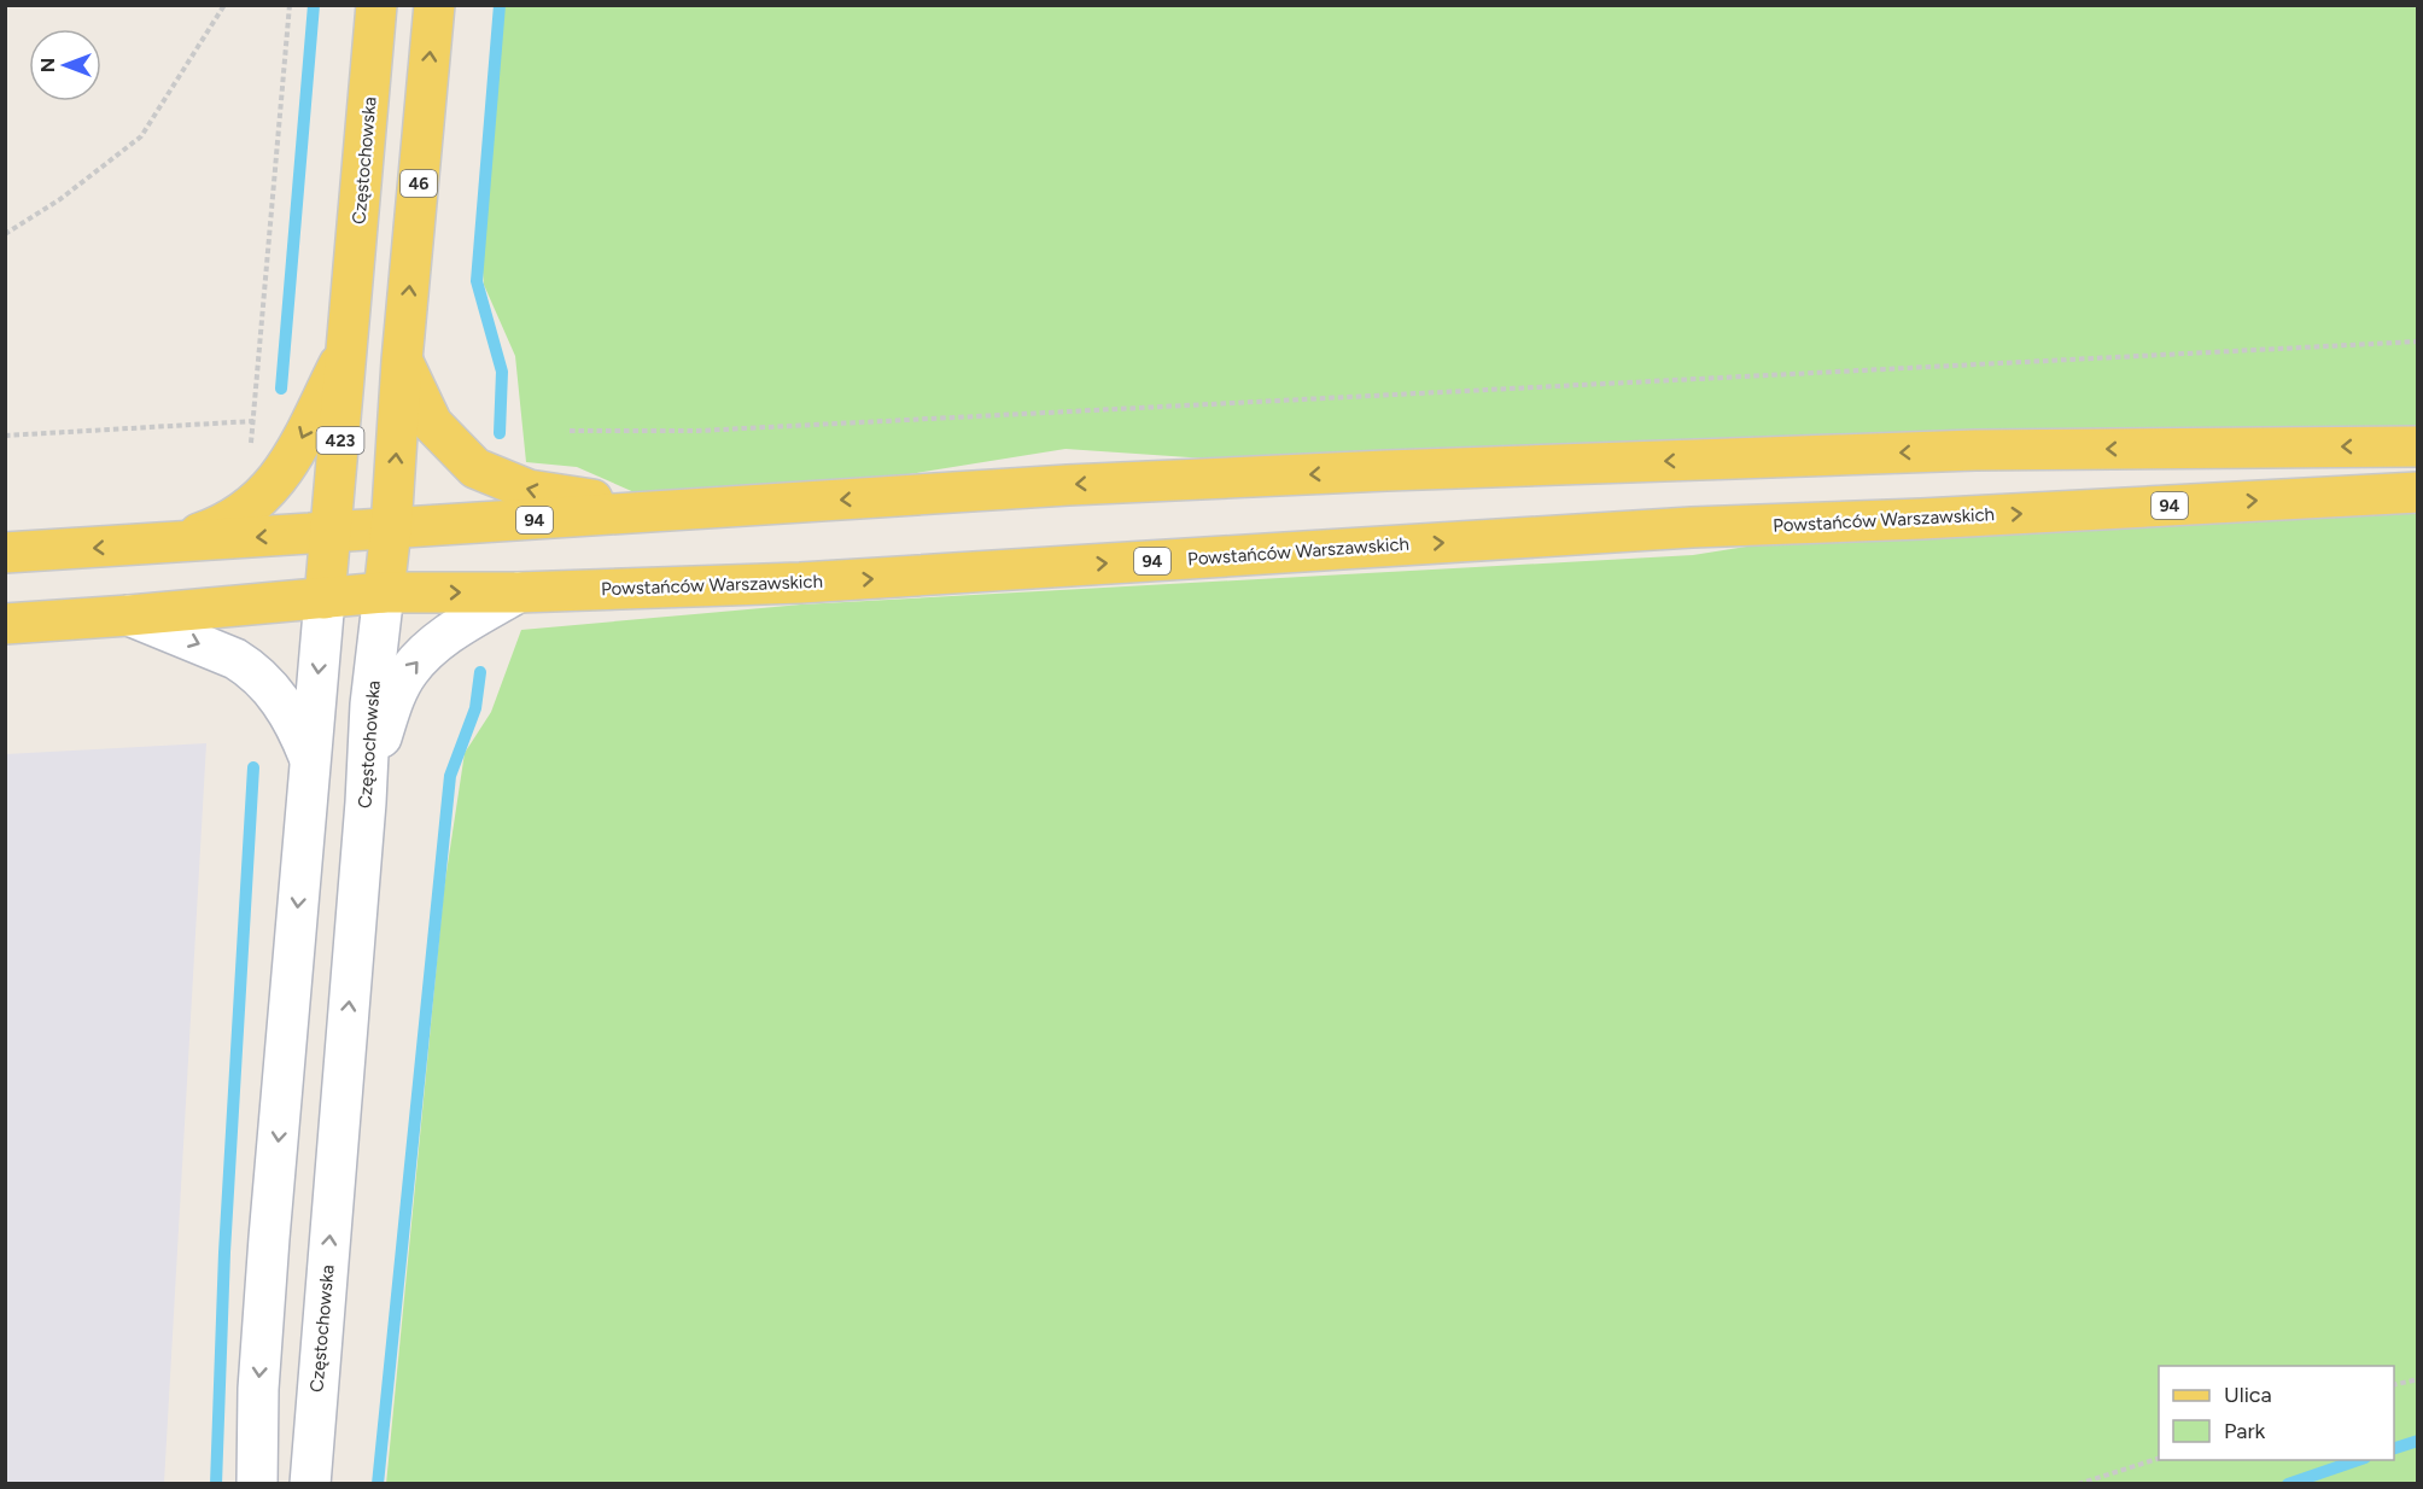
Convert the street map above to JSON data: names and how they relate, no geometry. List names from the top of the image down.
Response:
{
  "streets": {
    "main road": [
      "Częstochowska",
      "46",
      "423",
      "94",
      "Powstańców Warszawskich"
    ]
  },
  "crossings": [
    ["Częstochowska", "94"],
    ["Częstochowska", "Powstańców Warszawskich"]
  ],
  "legend": ["Ulica", "Park"],
  "north": "left"
}
